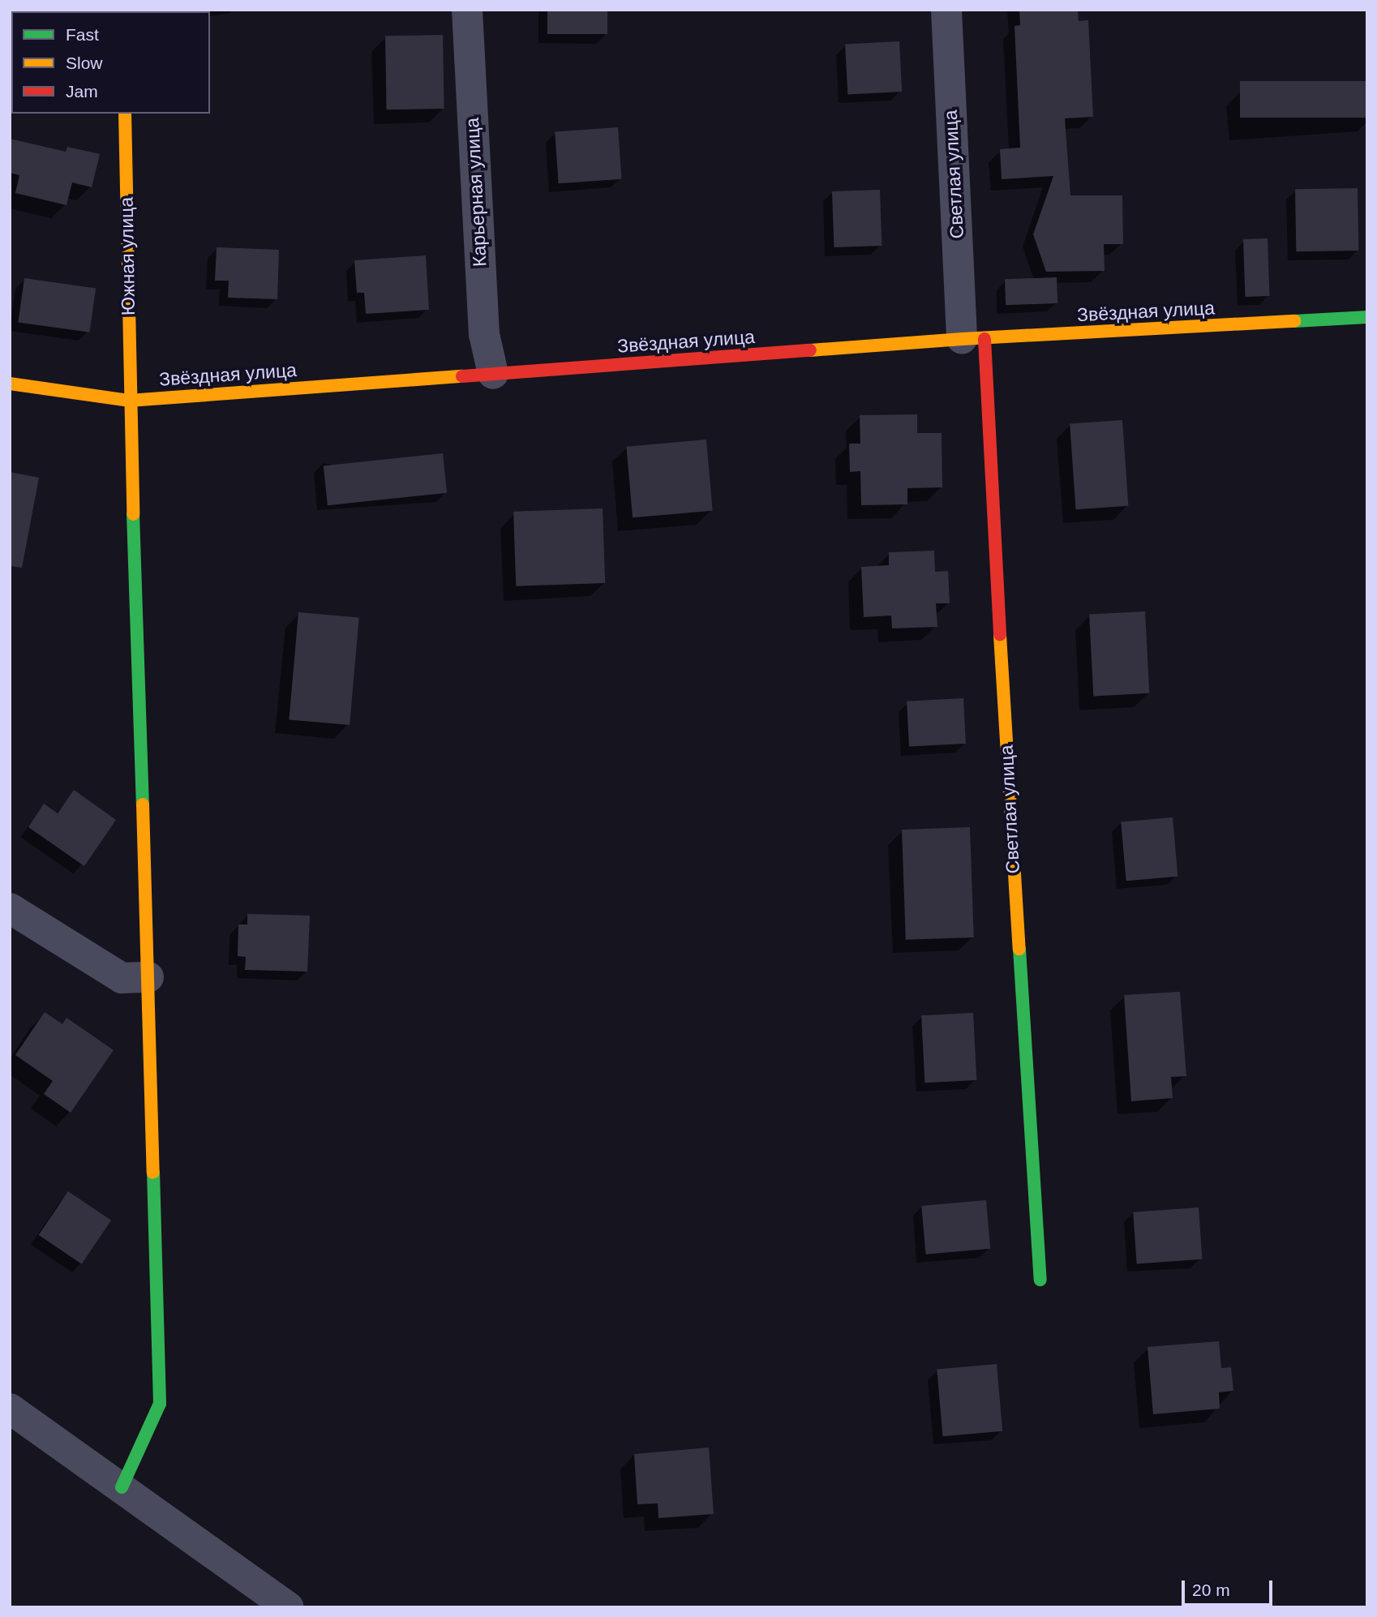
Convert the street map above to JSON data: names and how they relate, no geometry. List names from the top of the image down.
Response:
{
  "streets": {
    "street": [
      "Светлая улица",
      "Карьерная улица",
      "Южная улица",
      "Звёздная улица"
    ]
  },
  "crossings": [
    ["Светлая улица", "Звёздная улица"],
    ["Карьерная улица", "Звёздная улица"],
    ["Южная улица", "Звёздная улица"]
  ],
  "legend": ["Fast", "Slow", "Jam"],
  "scale_bar": "20 m"
}
